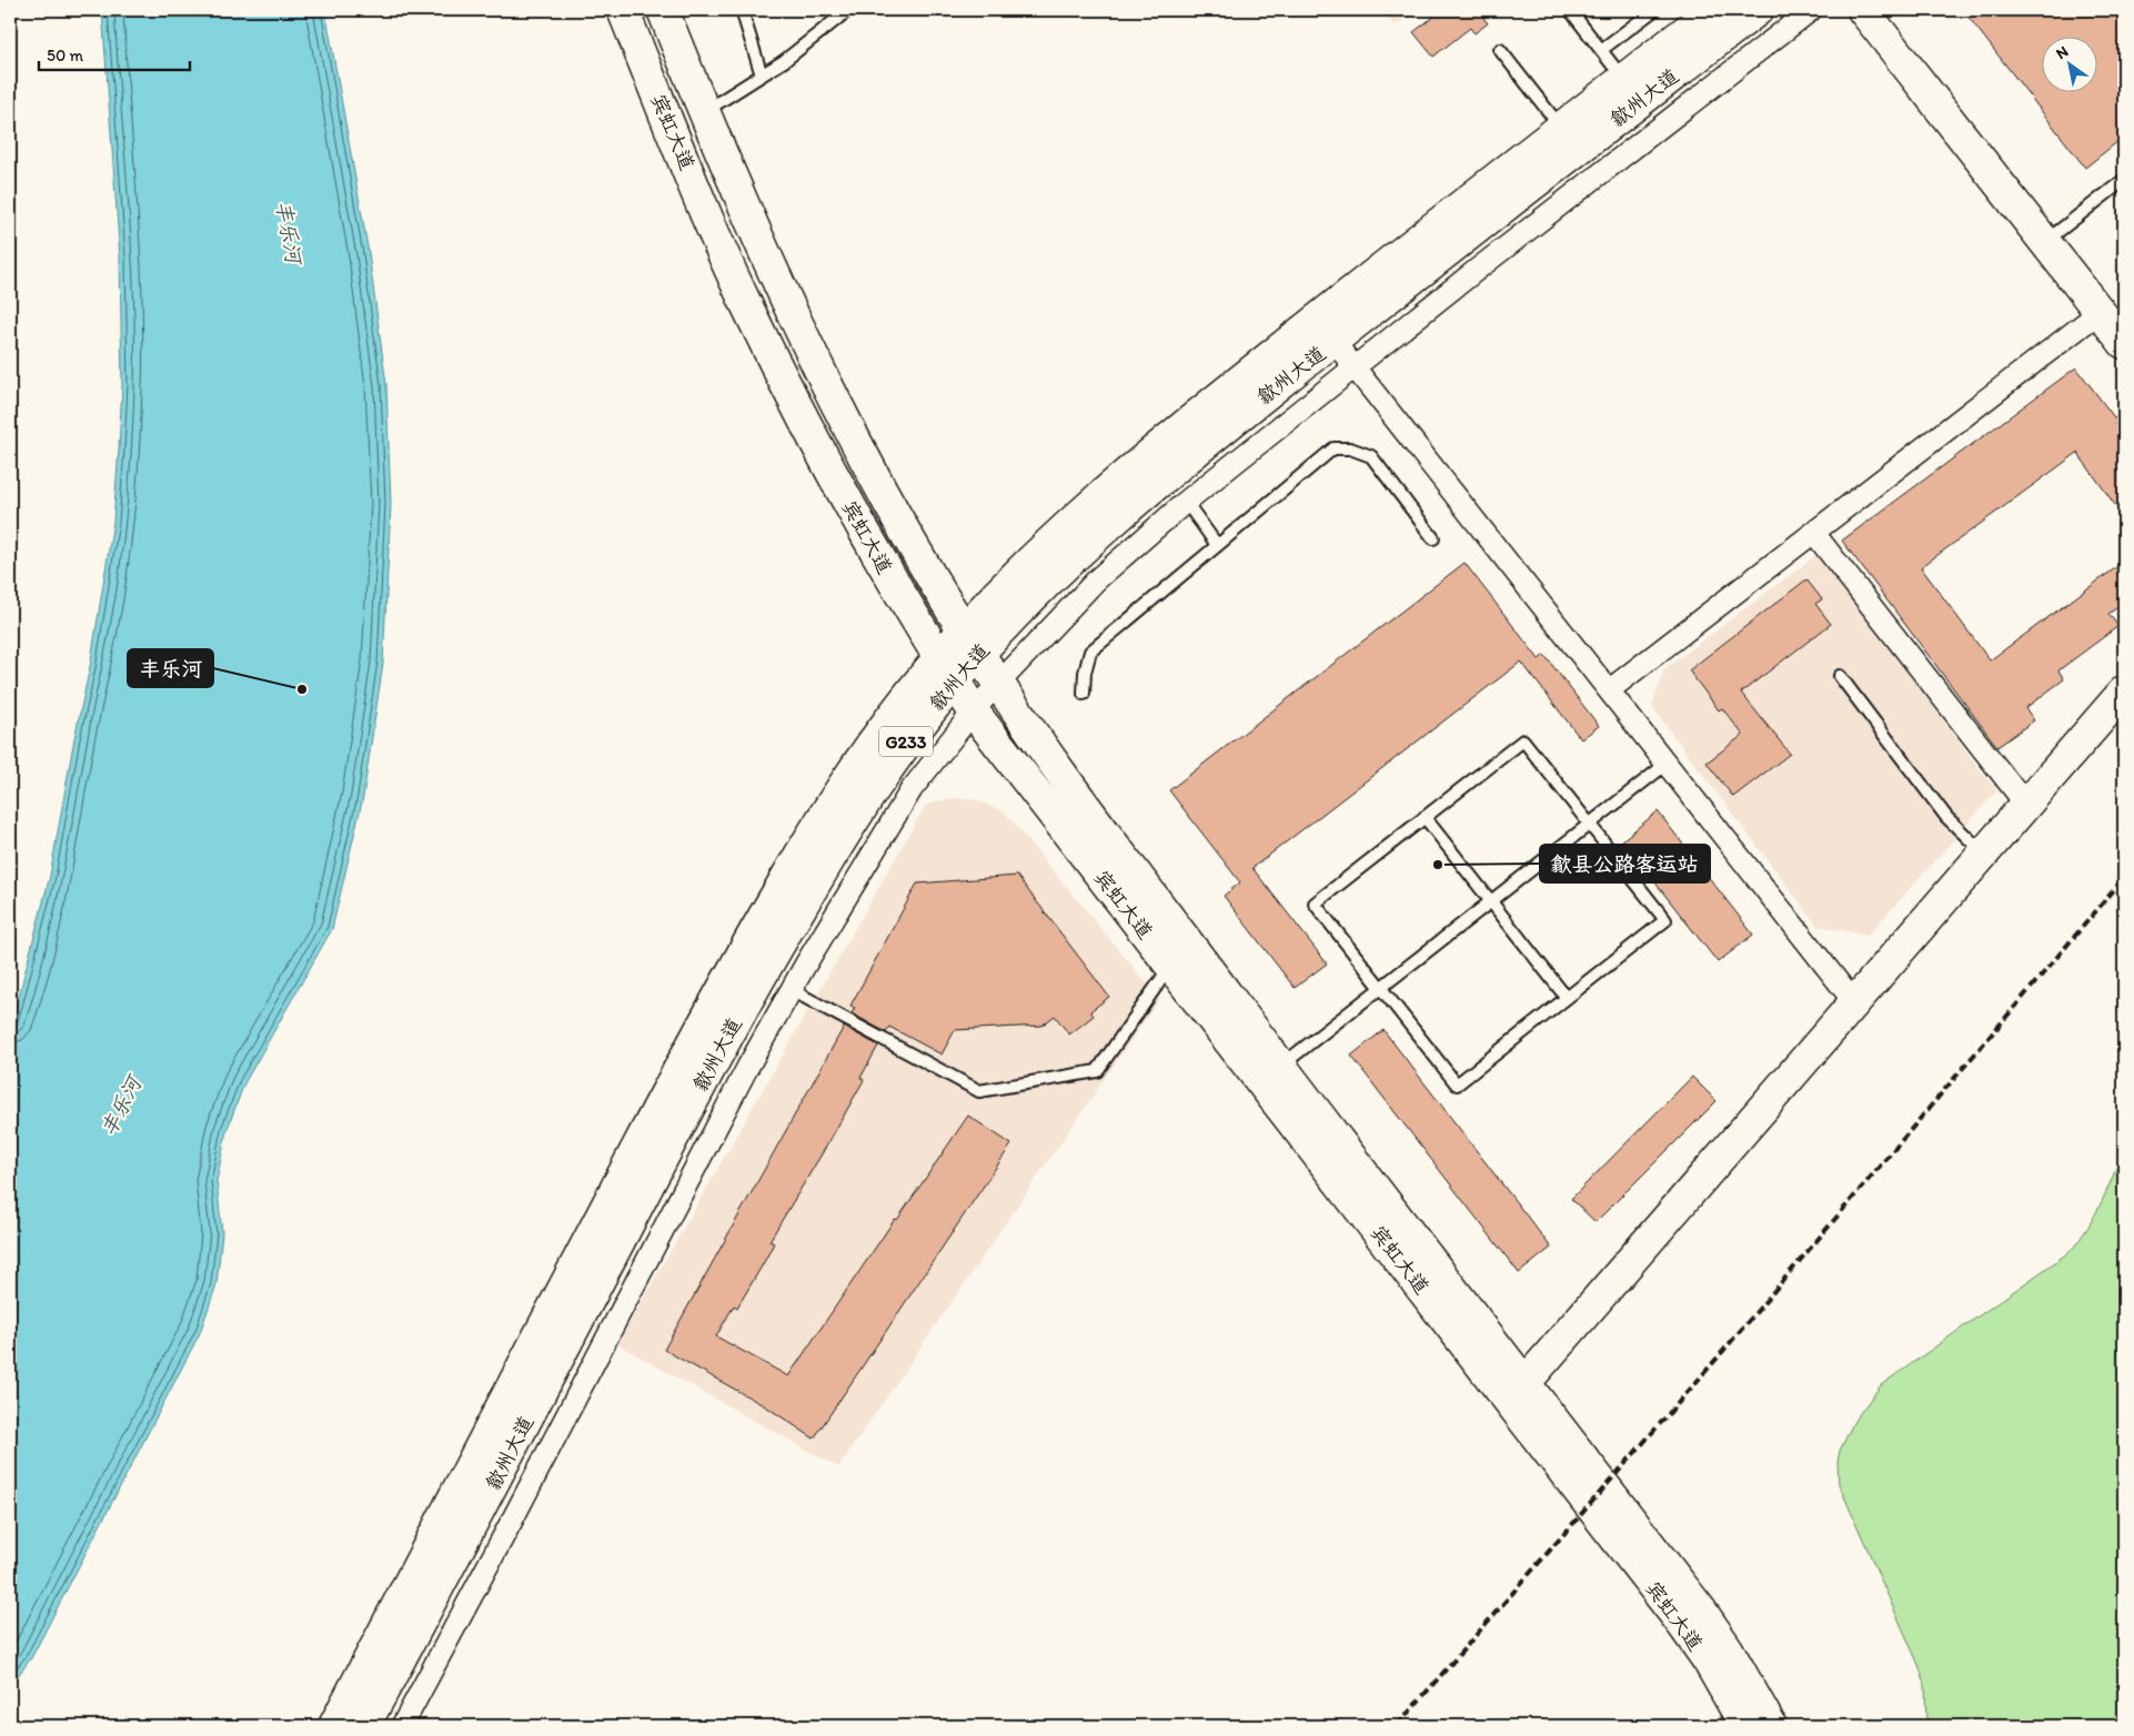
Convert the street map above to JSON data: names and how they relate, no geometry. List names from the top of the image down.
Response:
{
  "streets": {
    "main road": ["歙州大道", "宾虹大道", "G233"]
  },
  "crossings": [
    ["歙州大道", "宾虹大道"]
  ],
  "water": ["丰乐河"],
  "places": ["丰乐河", "歙县公路客运站"],
  "scale_bar": "50 m",
  "north": "top left"
}
